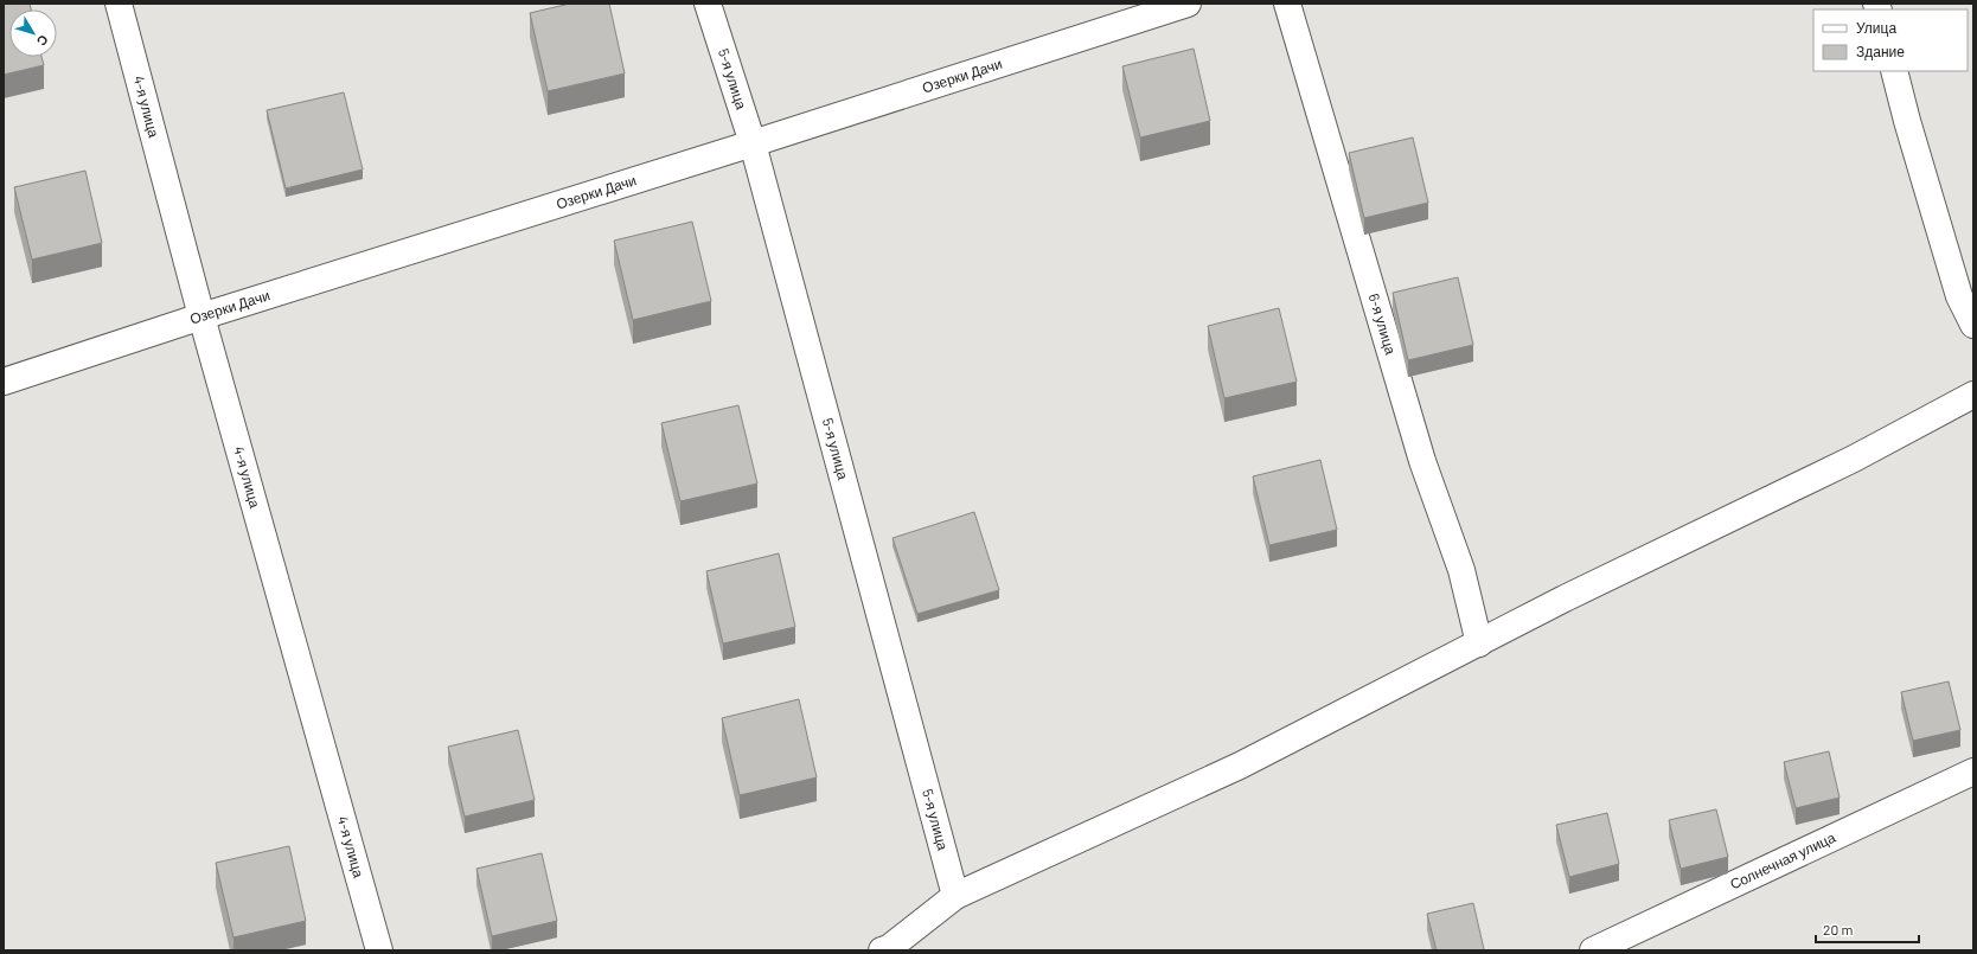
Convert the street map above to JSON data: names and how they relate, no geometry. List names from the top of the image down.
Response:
{
  "streets": {
    "street": [
      "Озерки Дачи",
      "5-я улица",
      "4-я улица",
      "6-я улица",
      "Солнечная улица"
    ]
  },
  "crossings": [
    ["Озерки Дачи", "5-я улица"],
    ["Озерки Дачи", "4-я улица"]
  ],
  "legend": ["Улица", "Здание"],
  "scale_bar": "20 m",
  "north": "bottom right"
}
